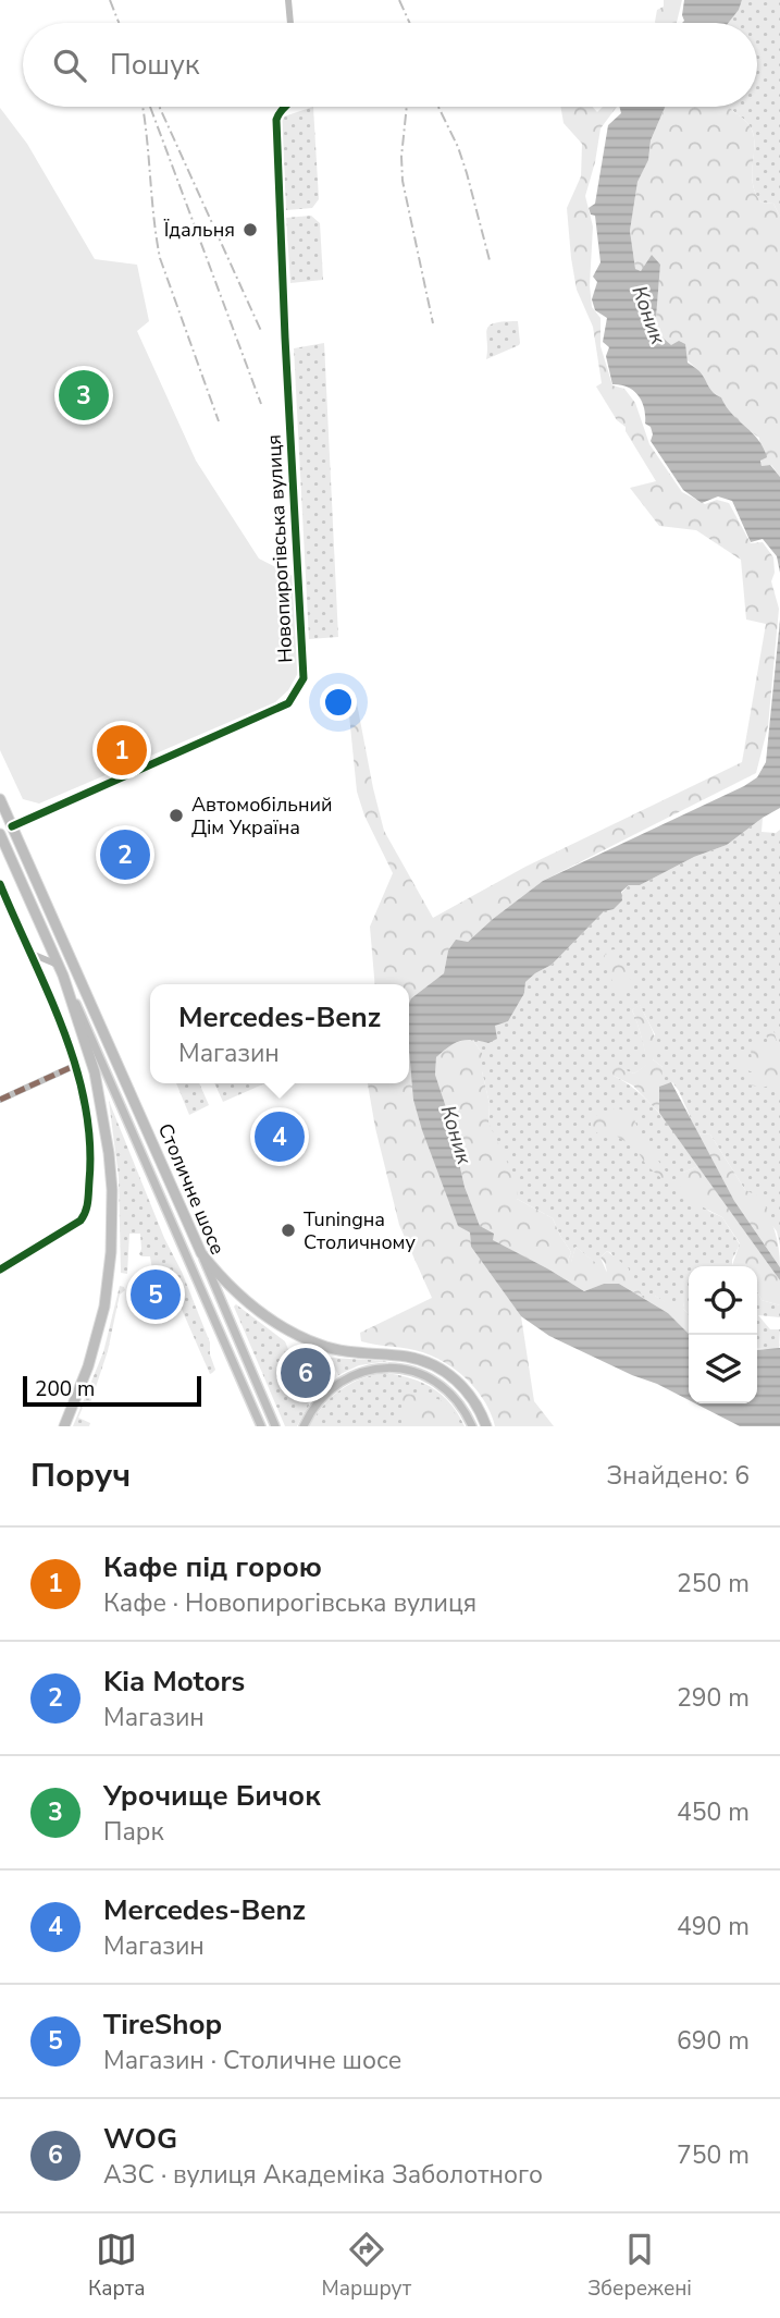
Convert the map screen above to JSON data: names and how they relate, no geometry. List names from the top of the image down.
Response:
{
  "streets": {
    "highway": ["Столичне шосе"],
    "street": ["Новопирогівська вулиця"]
  },
  "crossings": [
    ["Новопирогівська вулиця", "Столичне шосе"]
  ],
  "water": ["Коник"],
  "places": ["Їдальня", "Автомобільний Дім Україна", "Tuningна Столичному"],
  "scale_bar": "200 m",
  "page": {
    "search": "Пошук",
    "pins": [
      "3",
      "1",
      "2",
      "4",
      "5",
      "6"
    ],
    "popup": ["Mercedes-Benz", "Магазин"],
    "scale": "200 m",
    "heading": ["Поруч", "Знайдено: 6"],
    "list": [
      {
        "mark": "1",
        "name": "Кафе під горою",
        "note": "Кафе · Новопирогівська вулиця",
        "value": "250 m"
      },
      {
        "mark": "2",
        "name": "Kia Motors",
        "note": "Магазин",
        "value": "290 m"
      },
      {
        "mark": "3",
        "name": "Урочище Бичок",
        "note": "Парк",
        "value": "450 m"
      },
      {
        "mark": "4",
        "name": "Mercedes-Benz",
        "note": "Магазин",
        "value": "490 m"
      },
      {
        "mark": "5",
        "name": "TireShop",
        "note": "Магазин · Столичне шосе",
        "value": "690 m"
      },
      {
        "mark": "6",
        "name": "WOG",
        "note": "АЗС · вулиця Академіка Заболотного",
        "value": "750 m"
      }
    ],
    "nav": ["Карта", "Маршрут", "Збережені"]
  }
}
